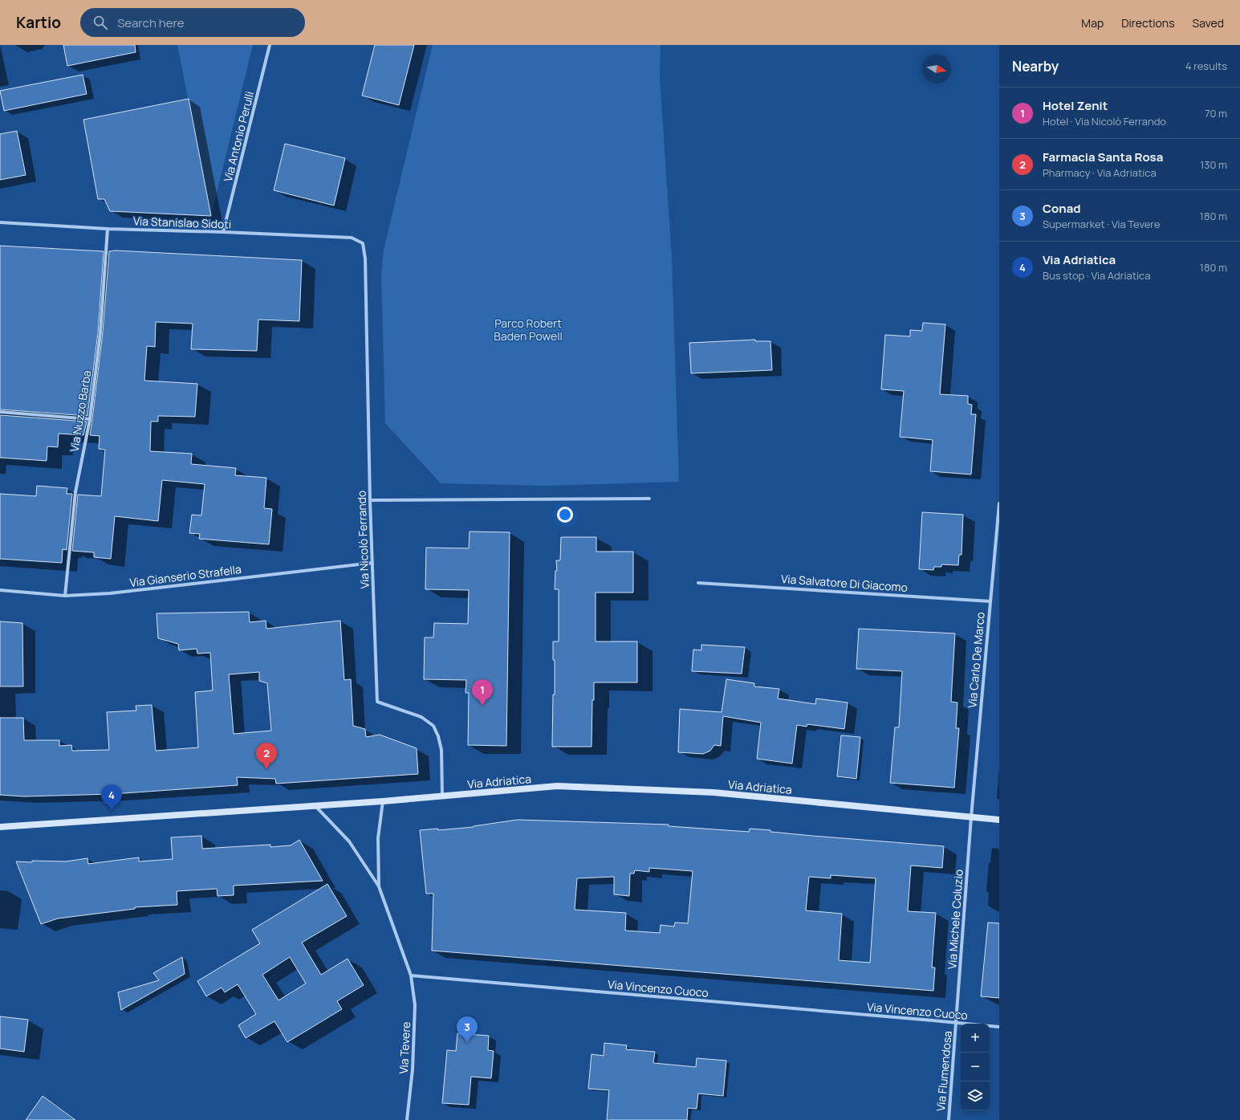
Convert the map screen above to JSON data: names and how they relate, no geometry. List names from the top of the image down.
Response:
{
  "streets": {
    "street": [
      "Via Antonio Perulli",
      "Via Stanislao Sidoti",
      "Via Nuzzo Barba",
      "Via Nicolò Ferrando",
      "Via Gianserio Strafella",
      "Via Salvatore Di Giacomo",
      "Via Carlo De Marco",
      "Via Adriatica",
      "Via Michele Coluzio",
      "Via Vincenzo Cuoco",
      "Via Tevere",
      "Via Flumendosa"
    ]
  },
  "crossings": [
    ["Via Antonio Perulli", "Via Stanislao Sidoti"],
    ["Via Stanislao Sidoti", "Via Nuzzo Barba"],
    ["Via Stanislao Sidoti", "Via Nicolò Ferrando"],
    ["Via Nuzzo Barba", "Via Gianserio Strafella"],
    ["Via Nicolò Ferrando", "Via Gianserio Strafella"],
    ["Via Nicolò Ferrando", "Via Adriatica"],
    ["Via Salvatore Di Giacomo", "Via Carlo De Marco"],
    ["Via Carlo De Marco", "Via Adriatica"],
    ["Via Carlo De Marco", "Via Michele Coluzio"],
    ["Via Adriatica", "Via Michele Coluzio"],
    ["Via Michele Coluzio", "Via Vincenzo Cuoco"],
    ["Via Michele Coluzio", "Via Flumendosa"],
    ["Via Vincenzo Cuoco", "Via Tevere"],
    ["Via Vincenzo Cuoco", "Via Flumendosa"]
  ],
  "parks": ["Parco Robert Baden Powell"],
  "north": "right",
  "page": {
    "header": "Kartio",
    "search": "Search here",
    "nav": ["Map", "Directions", "Saved"],
    "heading": ["Nearby", "4 results"],
    "list": [
      {
        "mark": "1",
        "name": "Hotel Zenit",
        "note": "Hotel · Via Nicolò Ferrando",
        "value": "70 m"
      },
      {
        "mark": "2",
        "name": "Farmacia Santa Rosa",
        "note": "Pharmacy · Via Adriatica",
        "value": "130 m"
      },
      {
        "mark": "3",
        "name": "Conad",
        "note": "Supermarket · Via Tevere",
        "value": "180 m"
      },
      {
        "mark": "4",
        "name": "Via Adriatica",
        "note": "Bus stop · Via Adriatica",
        "value": "180 m"
      }
    ],
    "pins": [
      "1",
      "2",
      "4",
      "3"
    ],
    "map_buttons": ["+", "−"]
  }
}
